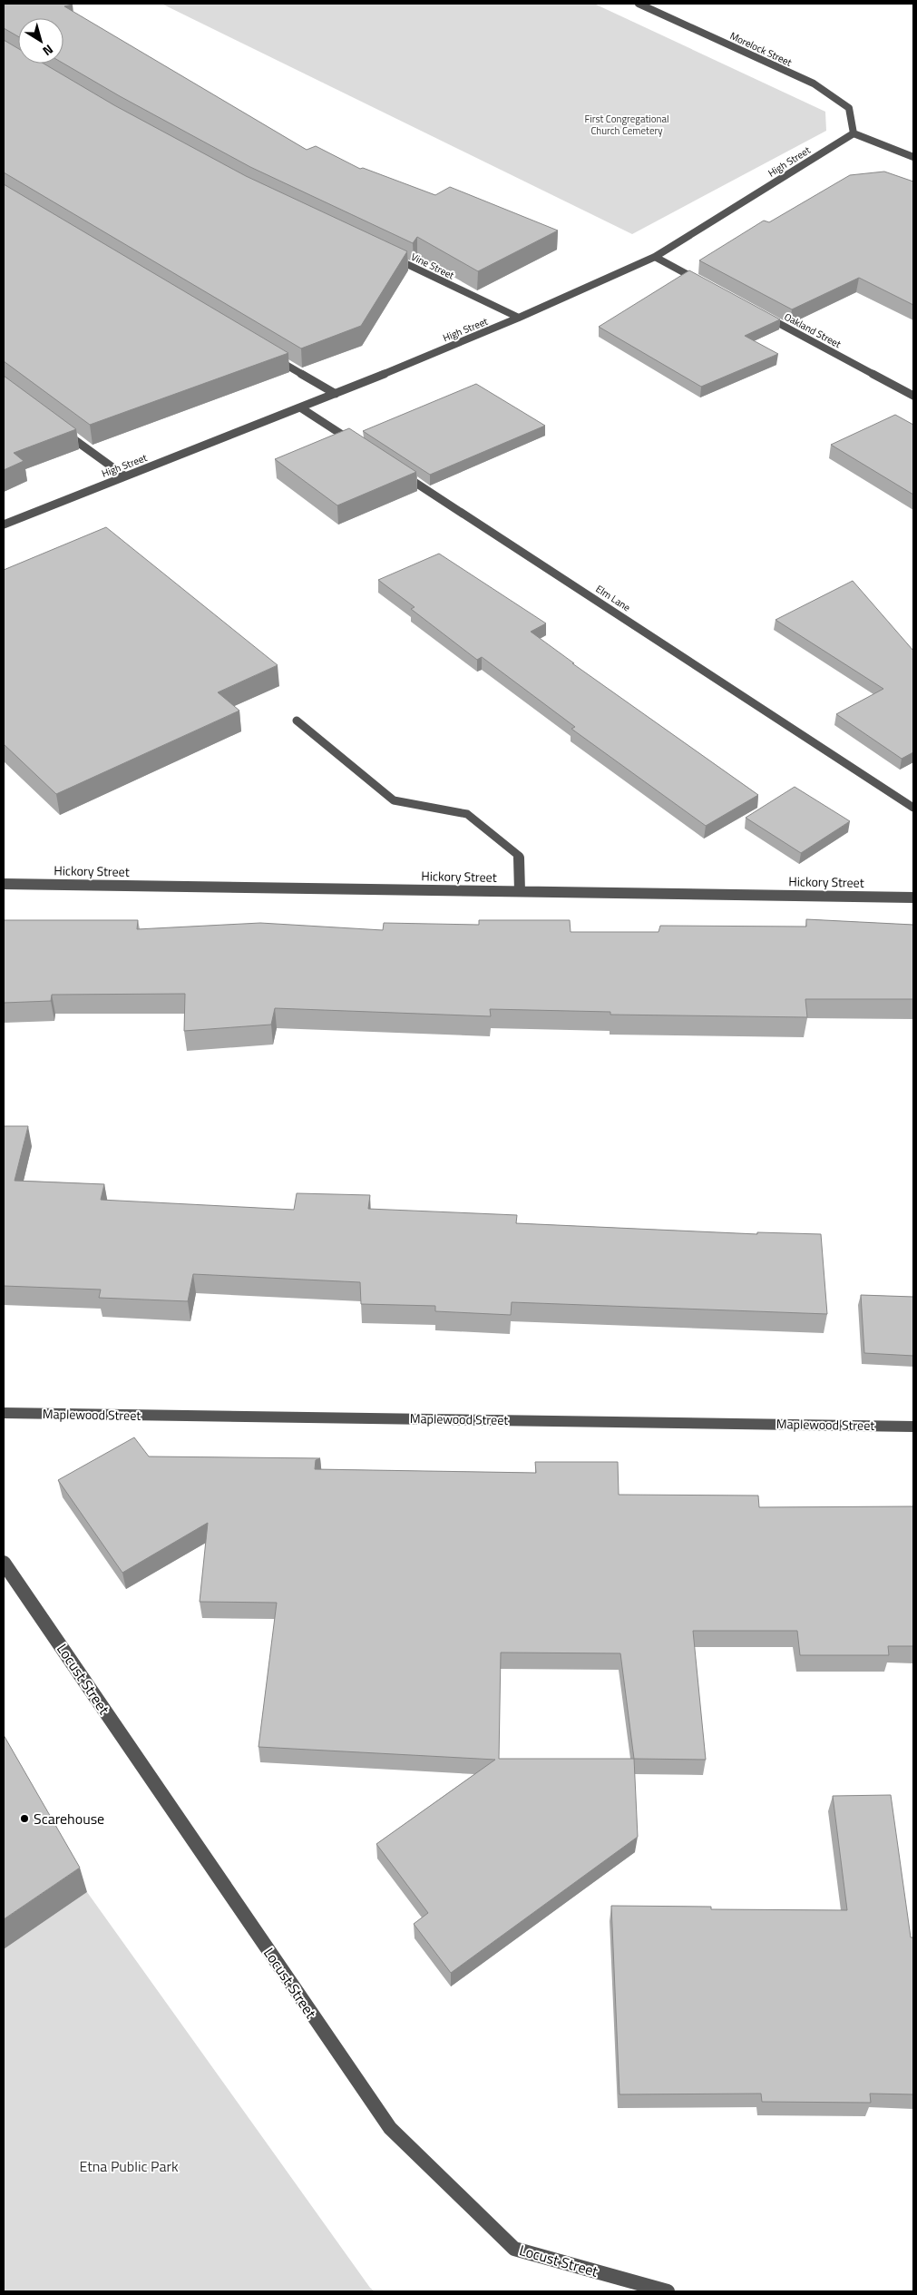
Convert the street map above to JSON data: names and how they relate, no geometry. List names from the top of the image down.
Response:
{
  "streets": {
    "street": [
      "Morelock Street",
      "High Street",
      "Vine Street",
      "Oakland Street",
      "Elm Lane",
      "Hickory Street",
      "Maplewood Street",
      "Locust Street"
    ]
  },
  "crossings": [
    ["Morelock Street", "High Street"],
    ["High Street", "Vine Street"]
  ],
  "parks": ["First Congregational Church Cemetery", "Etna Public Park"],
  "places": ["Scarehouse"],
  "north": "bottom right"
}
